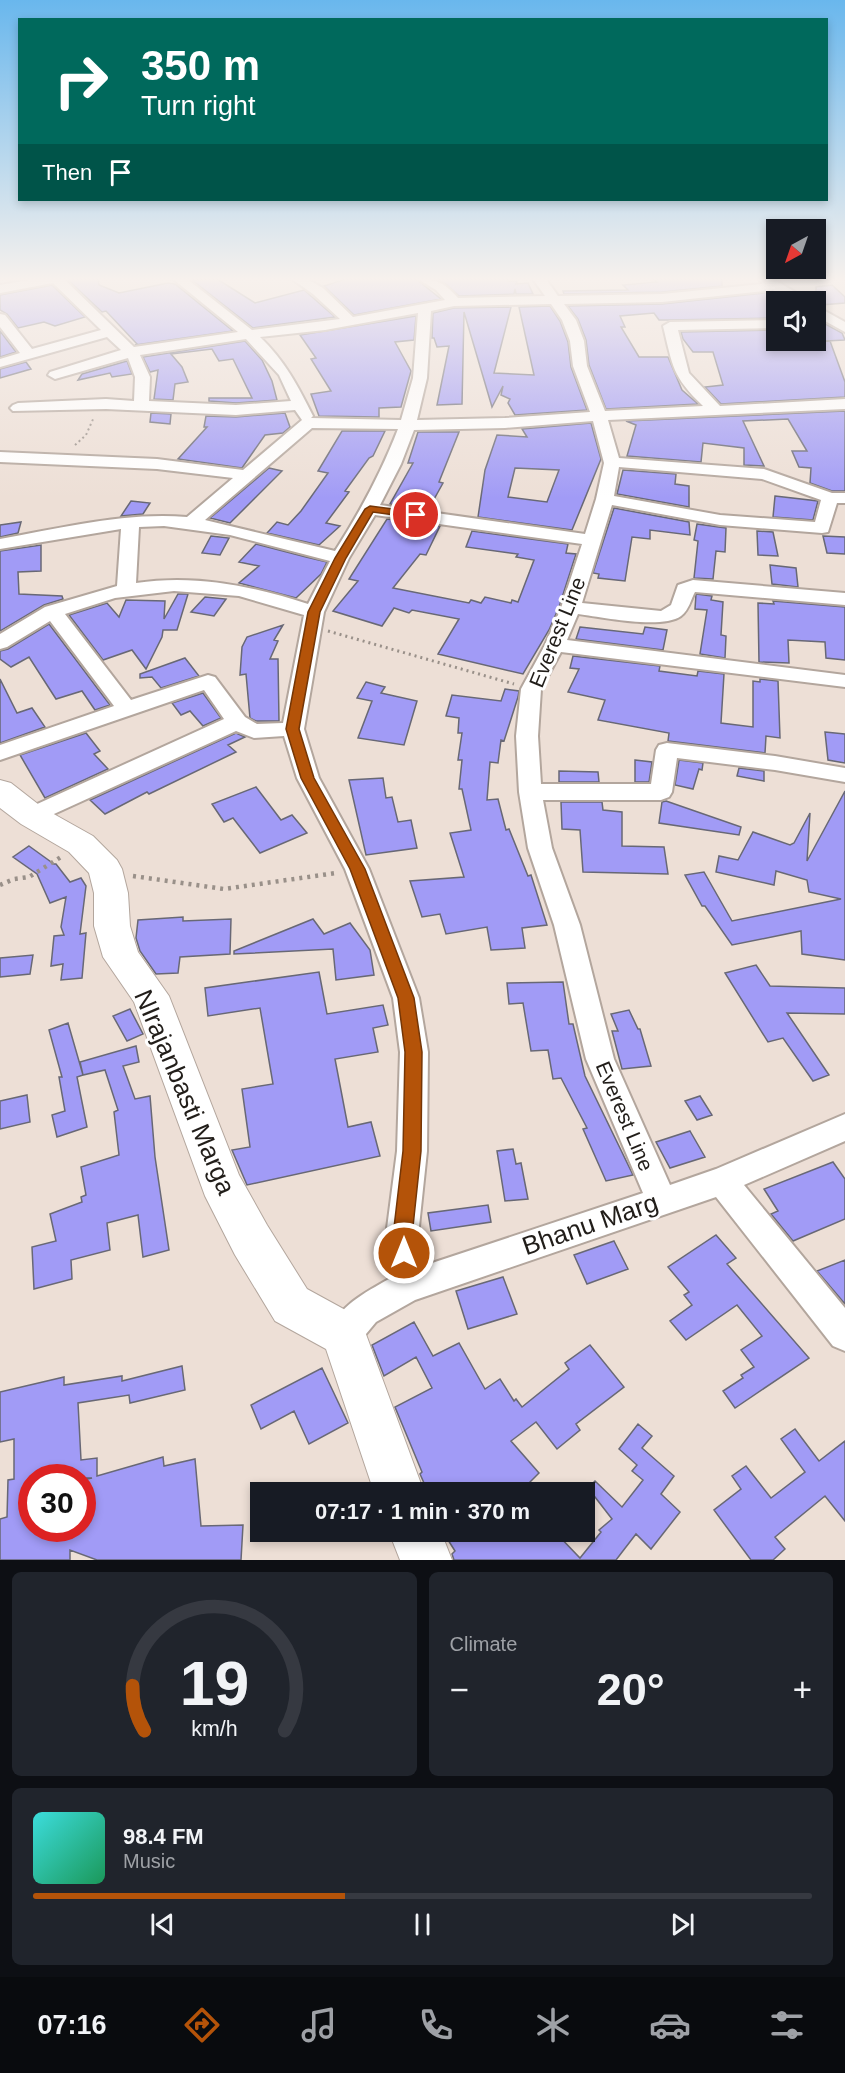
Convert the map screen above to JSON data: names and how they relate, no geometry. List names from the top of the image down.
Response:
{
  "streets": {
    "street": ["Everest Line", "NIrajanbasti Marga", "Bhanu Marg"]
  },
  "crossings": [
    ["Everest Line", "Bhanu Marg"],
    ["NIrajanbasti Marga", "Bhanu Marg"]
  ],
  "north": "bottom left",
  "page": {
    "turn": ["350 m", "Turn right"],
    "then": "Then",
    "limit": "30",
    "trip": "07:17 · 1 min · 370 m",
    "tile": "Climate",
    "heat": ["−", "20°", "+"],
    "song": ["98.4 FM", "Music"],
    "tabs": "07:16",
    "gauge": ["19", "km/h"]
  }
}
